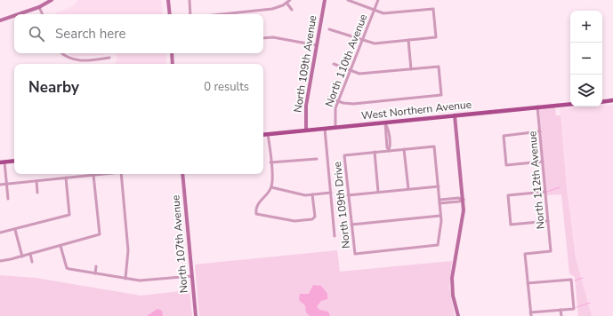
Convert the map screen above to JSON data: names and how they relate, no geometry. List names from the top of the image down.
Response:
{
  "streets": {
    "main road": ["West Northern Avenue"],
    "street": [
      "North 110th Avenue",
      "North 109th Avenue",
      "North 112th Avenue",
      "North 109th Drive",
      "North 107th Avenue"
    ]
  },
  "crossings": [
    ["North 110th Avenue", "West Northern Avenue"],
    ["North 109th Avenue", "West Northern Avenue"],
    ["West Northern Avenue", "North 112th Avenue"]
  ],
  "page": {
    "map_buttons": ["+", "−"],
    "search": "Search here",
    "heading": ["Nearby", "0 results"]
  }
}
